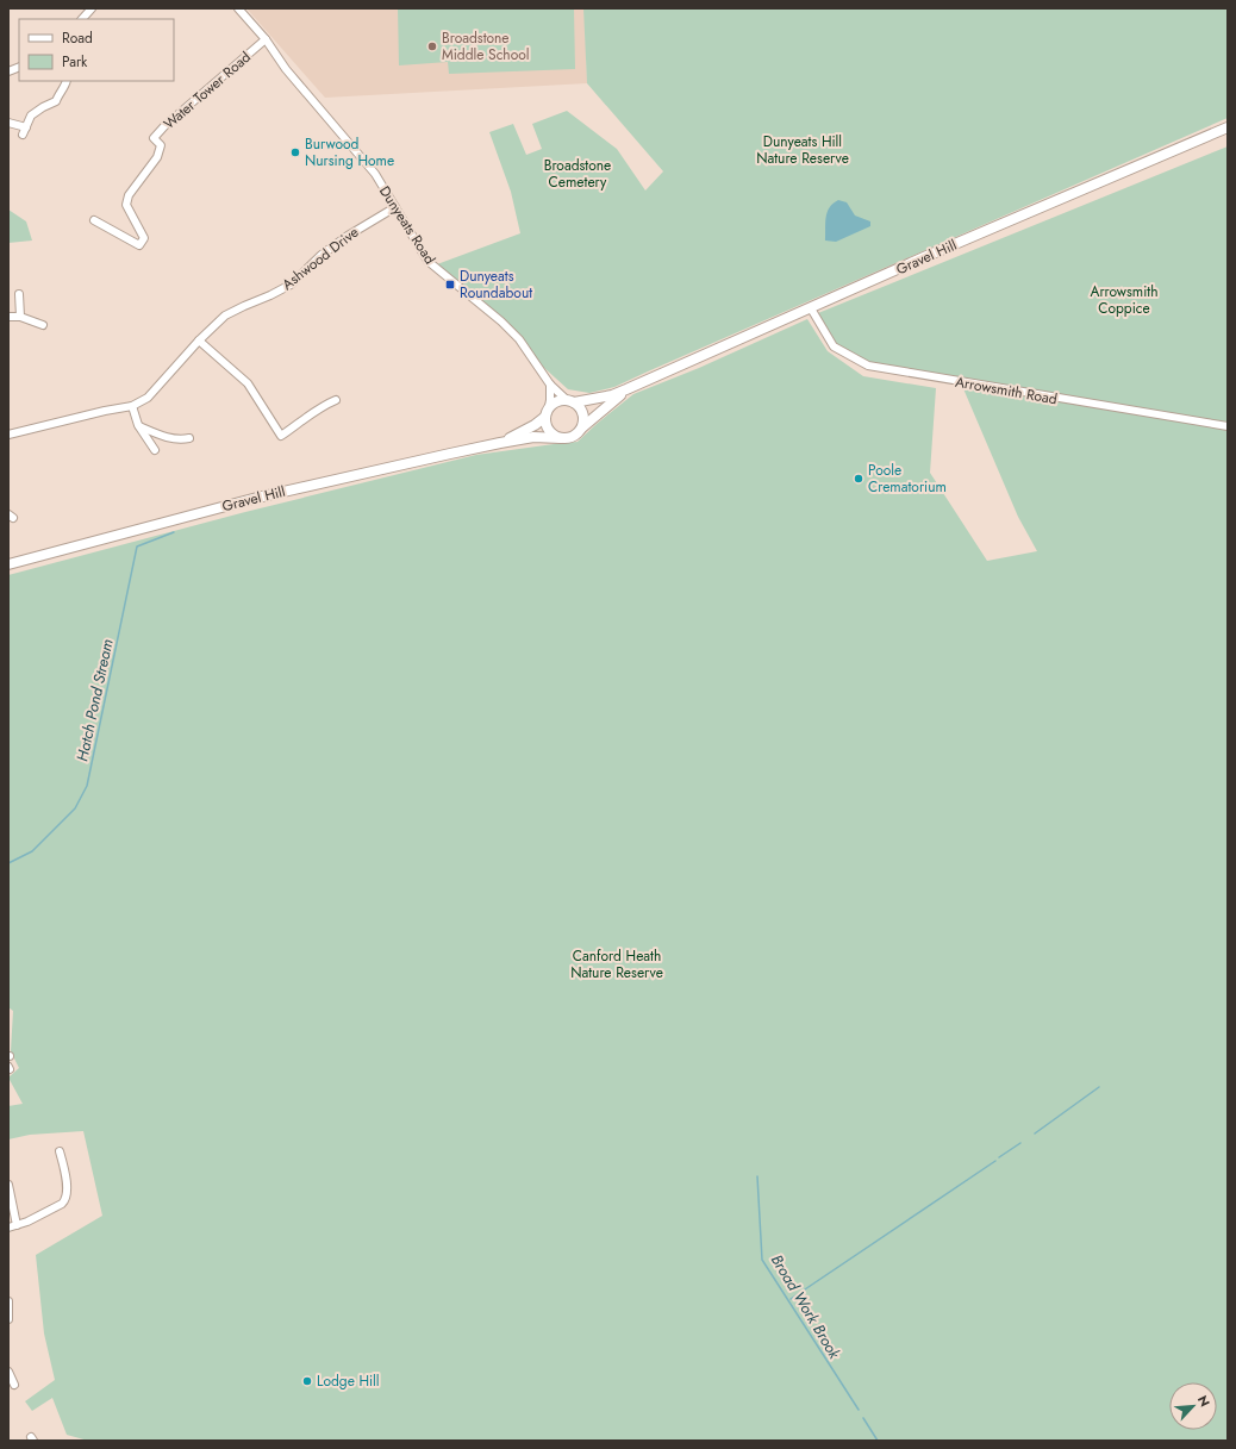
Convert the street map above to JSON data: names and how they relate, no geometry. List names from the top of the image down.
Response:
{
  "streets": {
    "main road": ["Gravel Hill"],
    "street": [
      "Water Tower Road",
      "Dunyeats Road",
      "Ashwood Drive",
      "Arrowsmith Road"
    ]
  },
  "crossings": [
    ["Water Tower Road", "Dunyeats Road"],
    ["Dunyeats Road", "Gravel Hill"],
    ["Dunyeats Road", "Ashwood Drive"],
    ["Gravel Hill", "Arrowsmith Road"]
  ],
  "water": ["Hatch Pond Stream", "Broad Work Brook"],
  "parks": [
    "Dunyeats Hill Nature Reserve",
    "Broadstone Cemetery",
    "Arrowsmith Coppice",
    "Canford Heath Nature Reserve"
  ],
  "places": {
    "other": [
      "Broadstone Middle School",
      "Burwood Nursing Home",
      "Poole Crematorium",
      "Lodge Hill"
    ],
    "transit": ["Dunyeats Roundabout"]
  },
  "legend": ["Road", "Park"],
  "north": "top right"
}
